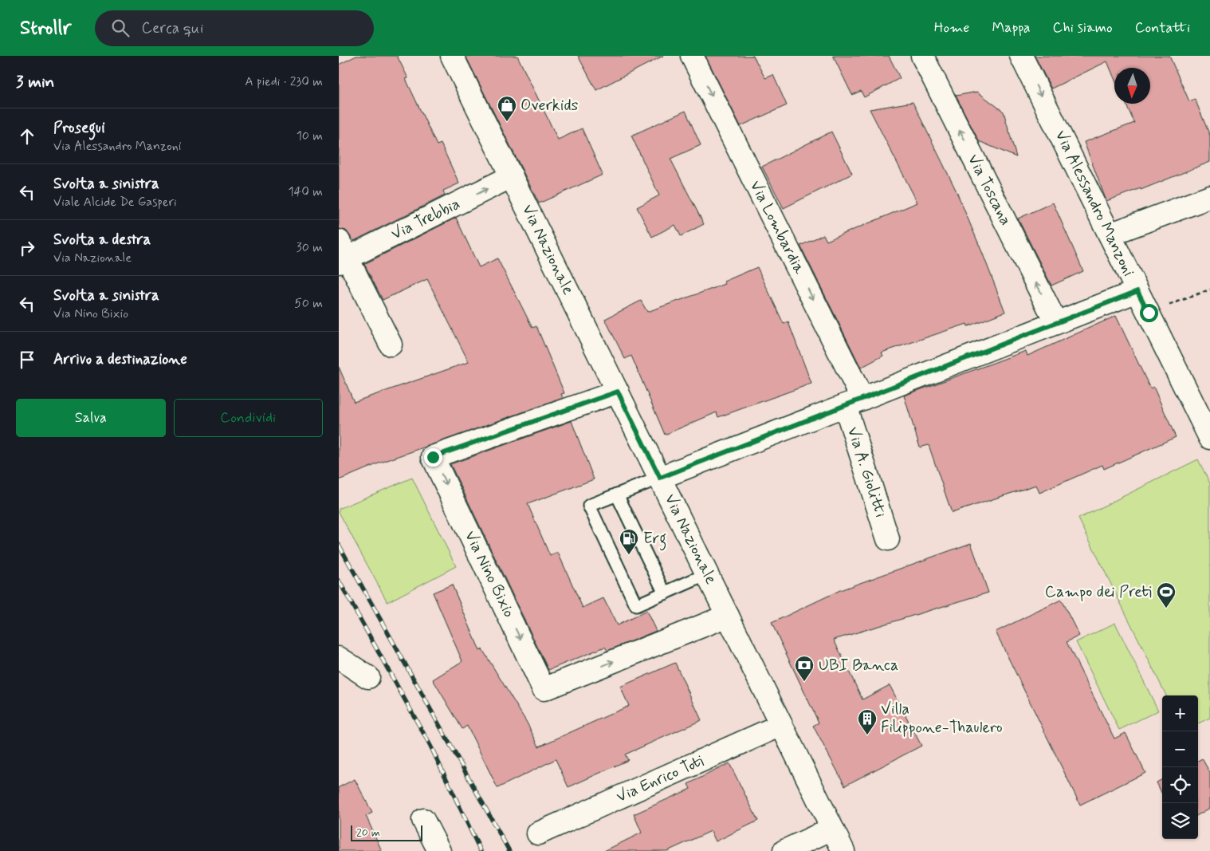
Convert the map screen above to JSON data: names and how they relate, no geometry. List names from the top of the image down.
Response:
{
  "streets": {
    "street": [
      "Via Toscana",
      "Via Alessandro Manzoni",
      "Via Trebbia",
      "Via Lombardia",
      "Via Nazionale",
      "Via A. Giolitti",
      "Via Nino Bixio",
      "Via Enrico Toti"
    ]
  },
  "crossings": [
    ["Via Trebbia", "Via Nazionale"],
    ["Via Lombardia", "Via A. Giolitti"],
    ["Via Nazionale", "Via Nino Bixio"],
    ["Via Nazionale", "Via Enrico Toti"]
  ],
  "one_way": [
    "Via Toscana",
    "Via Alessandro Manzoni",
    "Via Trebbia",
    "Via Lombardia"
  ],
  "places": {
    "shop": ["Overkids"],
    "fuel station": ["Erg"],
    "sports": ["Campo dei Preti"],
    "bank": ["UBI Banca"],
    "building": ["Villa Filippone-Thaulero"]
  },
  "scale_bar": "20 m",
  "north": "bottom",
  "page": {
    "header": "Strollr",
    "search": "Cerca qui",
    "nav": [
      "Home",
      "Mappa",
      "Chi siamo",
      "Contatti"
    ],
    "heading": ["3 min", "A piedi · 230 m"],
    "list": [
      ["Prosegui", "Via Alessandro Manzoni", "10 m"],
      ["Svolta a sinistra", "Viale Alcide De Gasperi", "140 m"],
      ["Svolta a destra", "Via Nazionale", "30 m"],
      ["Svolta a sinistra", "Via Nino Bixio", "50 m"],
      "Arrivo a destinazione"
    ],
    "buttons": ["Salva", "Condividi"],
    "map_buttons": ["+", "−"],
    "scale": "20 m"
  }
}
